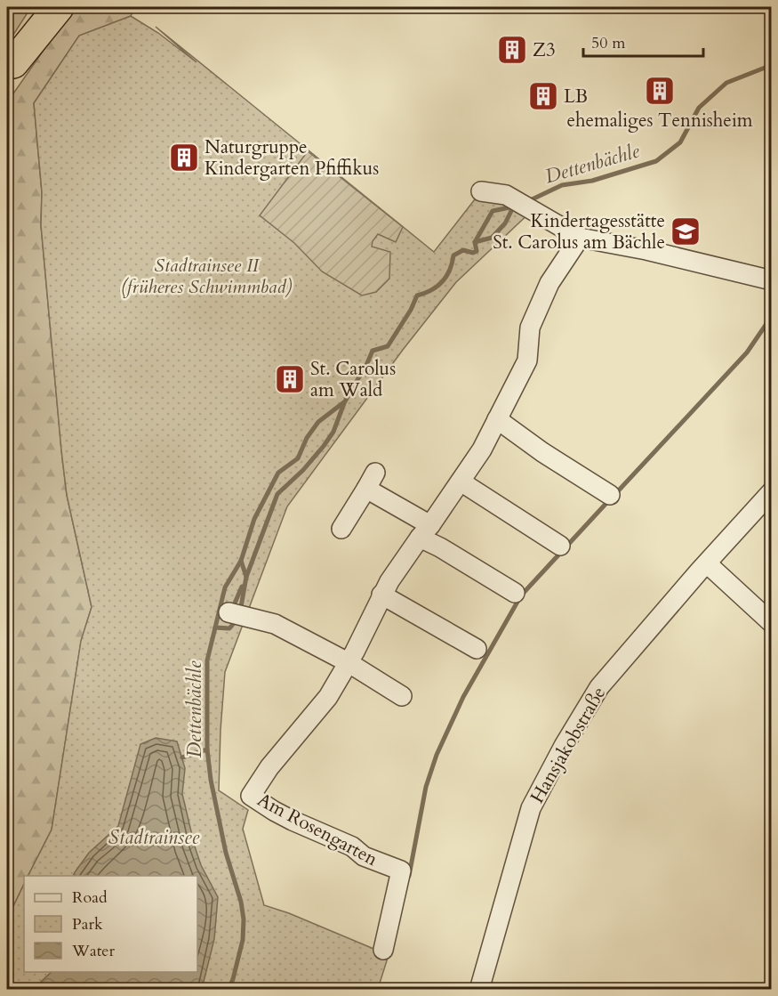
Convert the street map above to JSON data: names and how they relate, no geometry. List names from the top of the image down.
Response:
{
  "streets": {
    "street": ["Hansjakobstraße", "Am Rosengarten"]
  },
  "water": ["Dettenbächle", "Stadtrainsee"],
  "parks": ["Stadtrainsee II (früheres Schwimmbad)"],
  "places": {
    "building": [
      "Z3",
      "ehemaliges Tennisheim",
      "LB",
      "Naturgruppe Kindergarten Pfiffikus",
      "St. Carolus am Wald"
    ],
    "school or university": ["Kindertagesstätte St. Carolus am Bächle"]
  },
  "legend": ["Road", "Park", "Water"],
  "scale_bar": "50 m"
}
